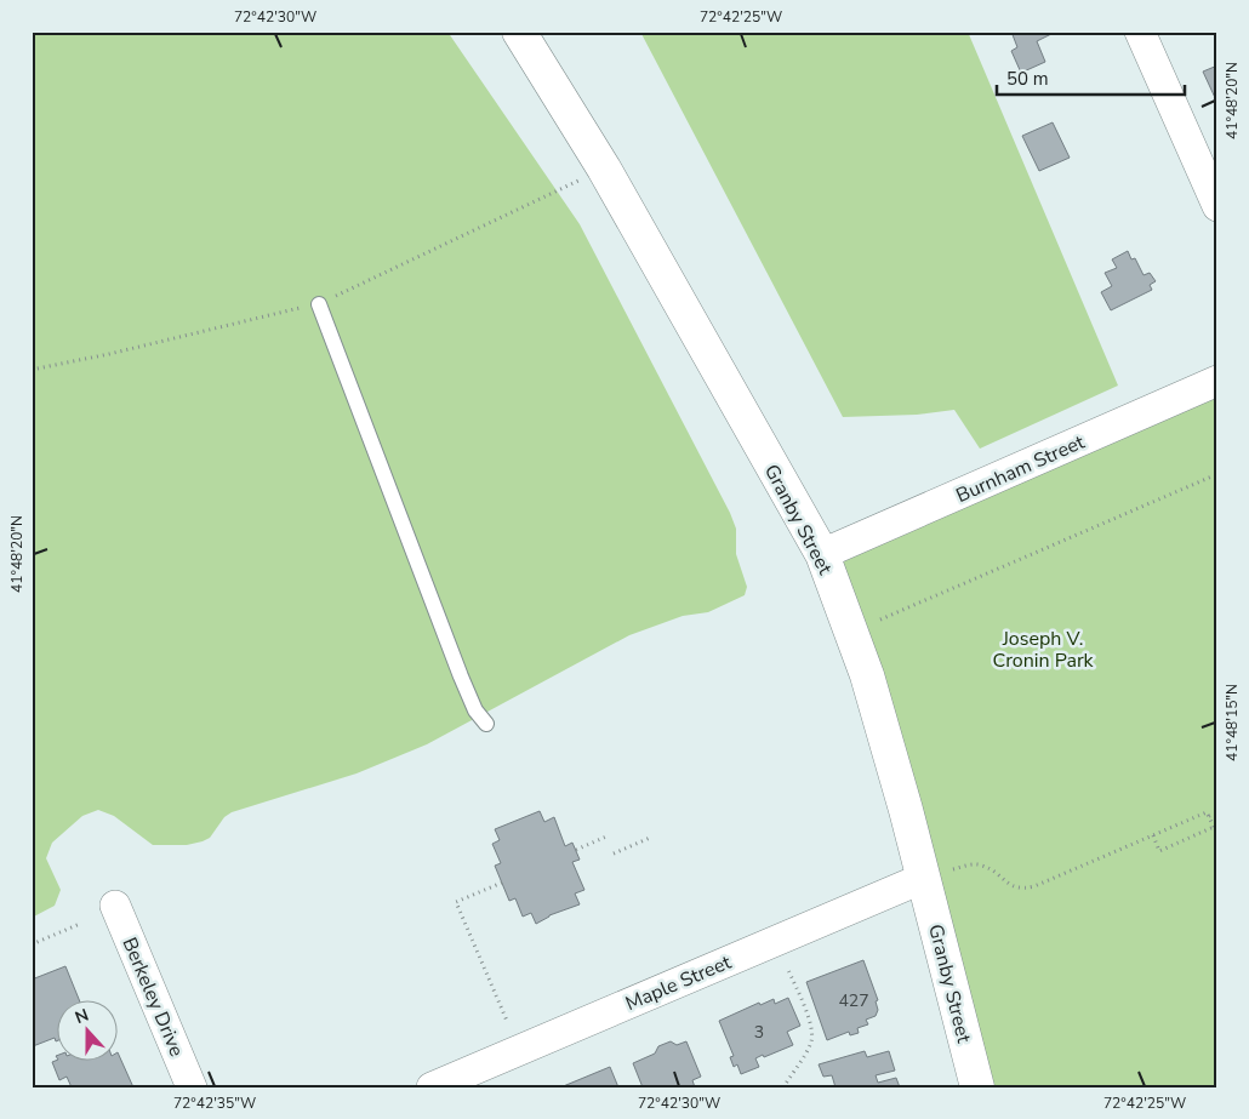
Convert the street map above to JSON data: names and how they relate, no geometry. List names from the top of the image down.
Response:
{
  "streets": {
    "main road": ["Granby Street"],
    "street": ["Burnham Street", "Maple Street", "Berkeley Drive"]
  },
  "crossings": [
    ["Burnham Street", "Granby Street"],
    ["Granby Street", "Maple Street"]
  ],
  "parks": ["Joseph V. Cronin Park"],
  "house_numbers": ["427", "3"],
  "scale_bar": "50 m",
  "north": "top",
  "coordinates": [
    "72°42'30\"W",
    "72°42'25\"W",
    "41°48'20\"N",
    "41°48'15\"N",
    "72°42'35\"W"
  ]
}
